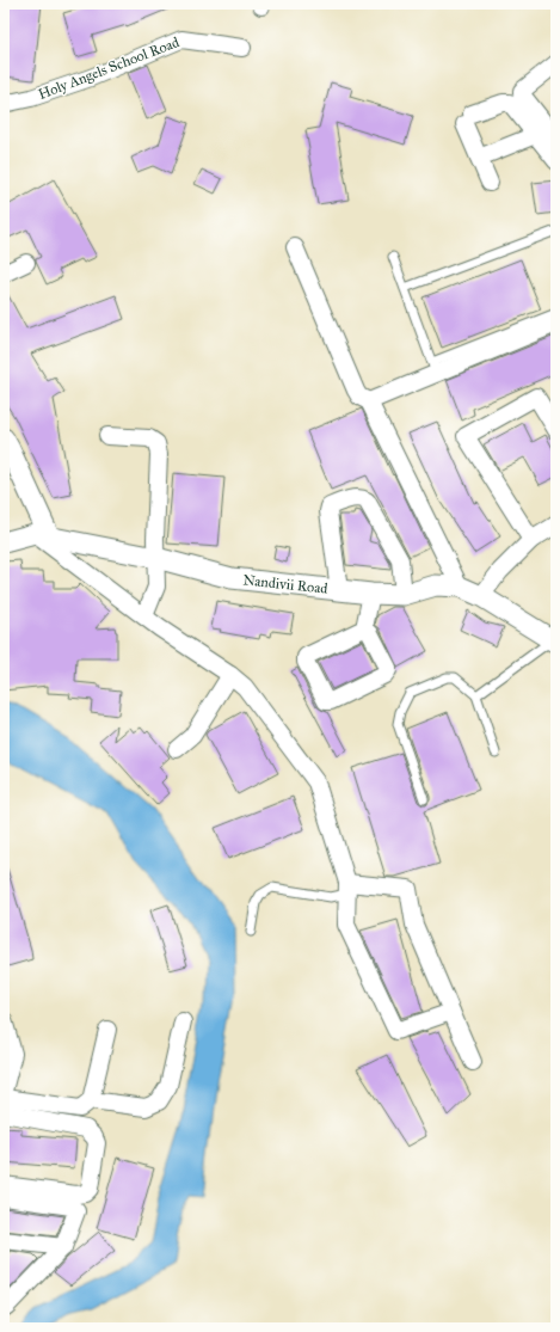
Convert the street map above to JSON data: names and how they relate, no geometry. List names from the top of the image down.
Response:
{
  "streets": {
    "street": ["Holy Angels School Road", "Nandivii Road"]
  }
}
